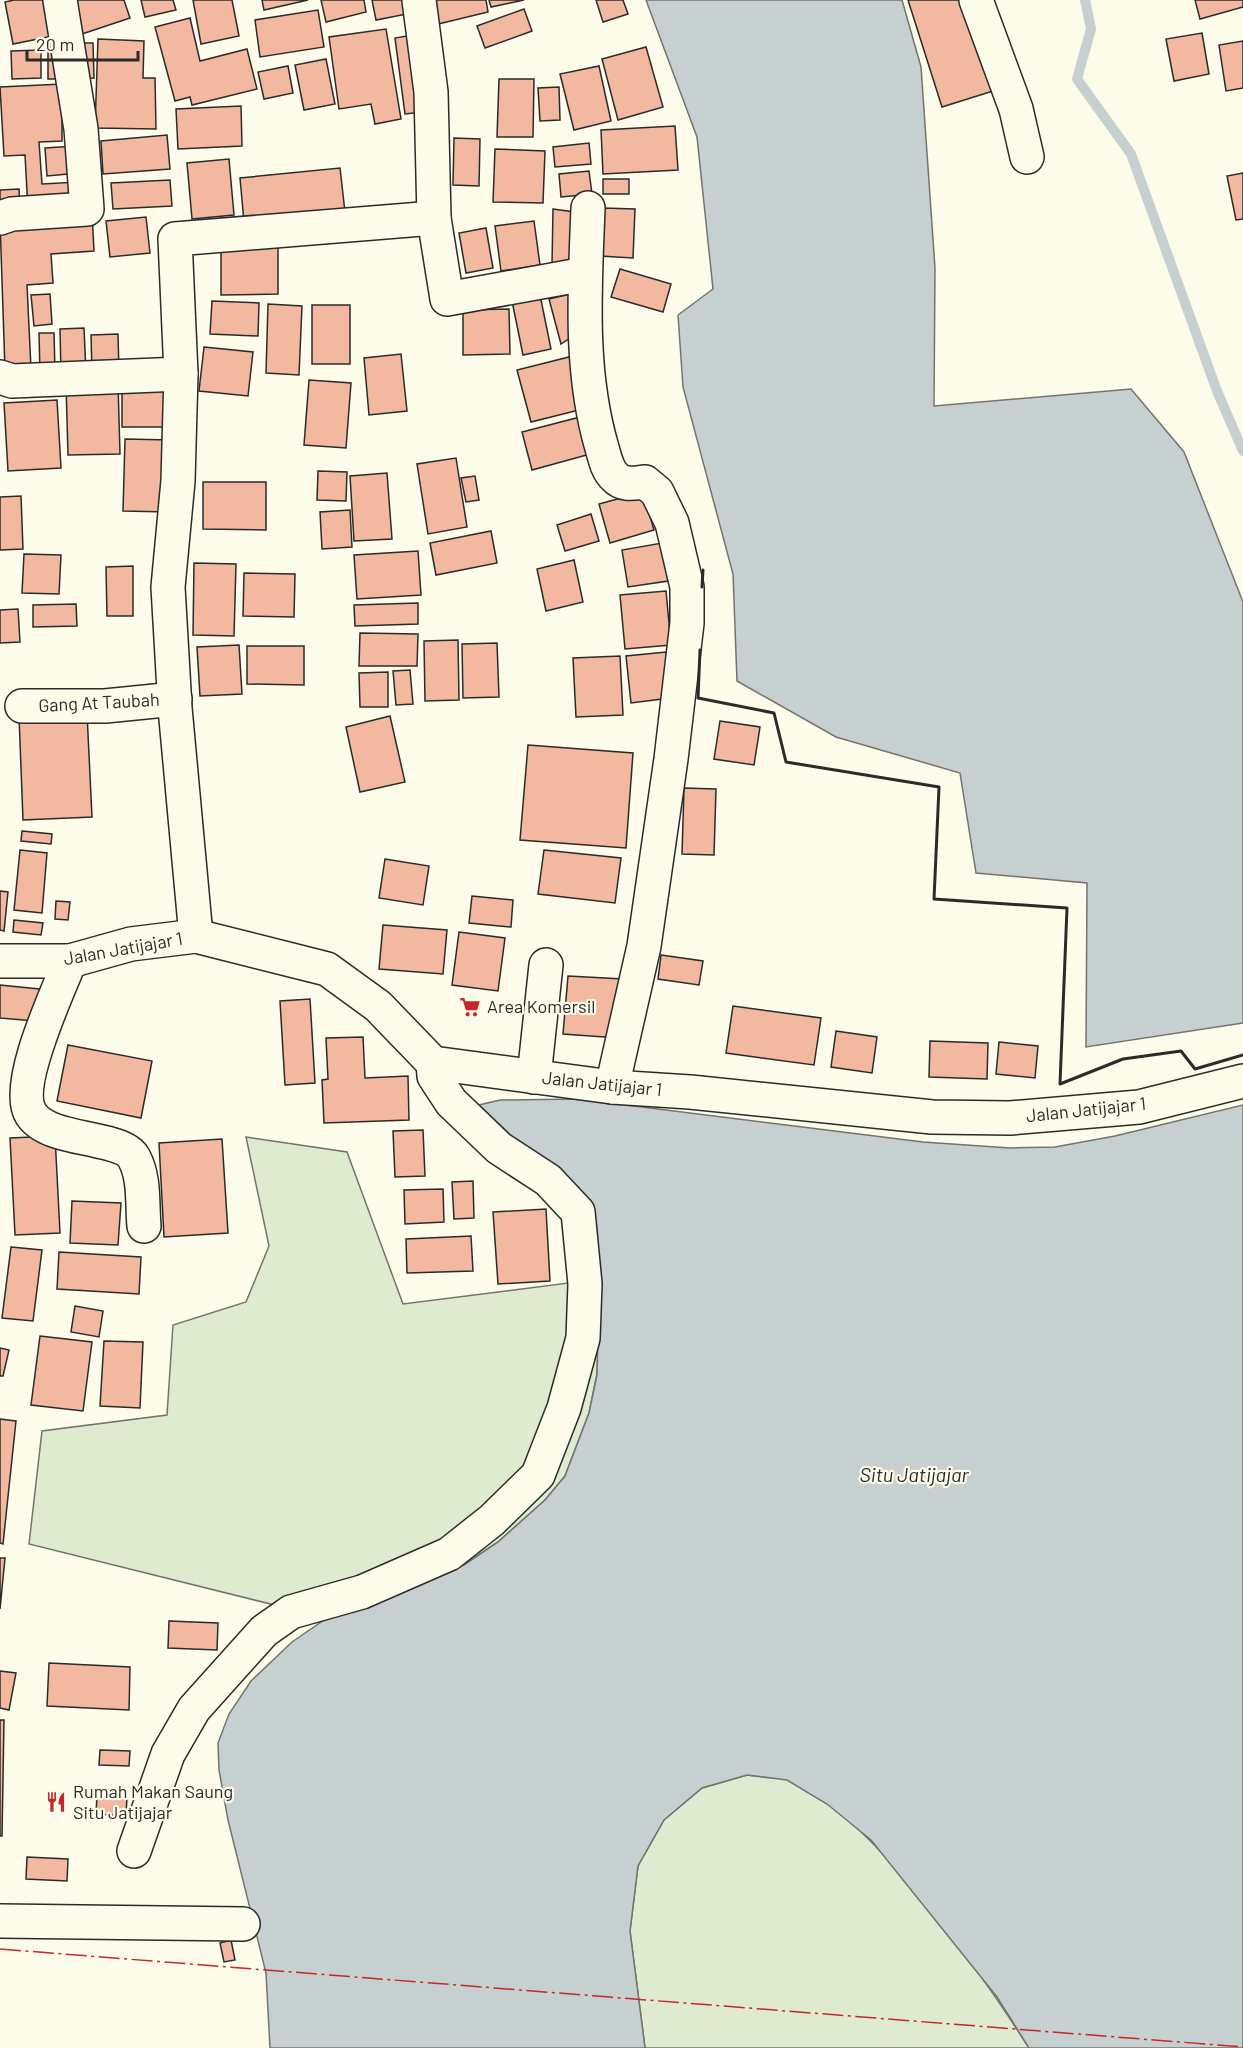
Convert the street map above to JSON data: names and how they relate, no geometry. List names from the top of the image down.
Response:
{
  "streets": {
    "street": ["Gang At Taubah", "Jalan Jatijajar 1"]
  },
  "water": ["Situ Jatijajar"],
  "places": {
    "supermarket": ["Area Komersil"],
    "restaurant": ["Rumah Makan Saung Situ Jatijajar"]
  },
  "scale_bar": "20 m"
}
